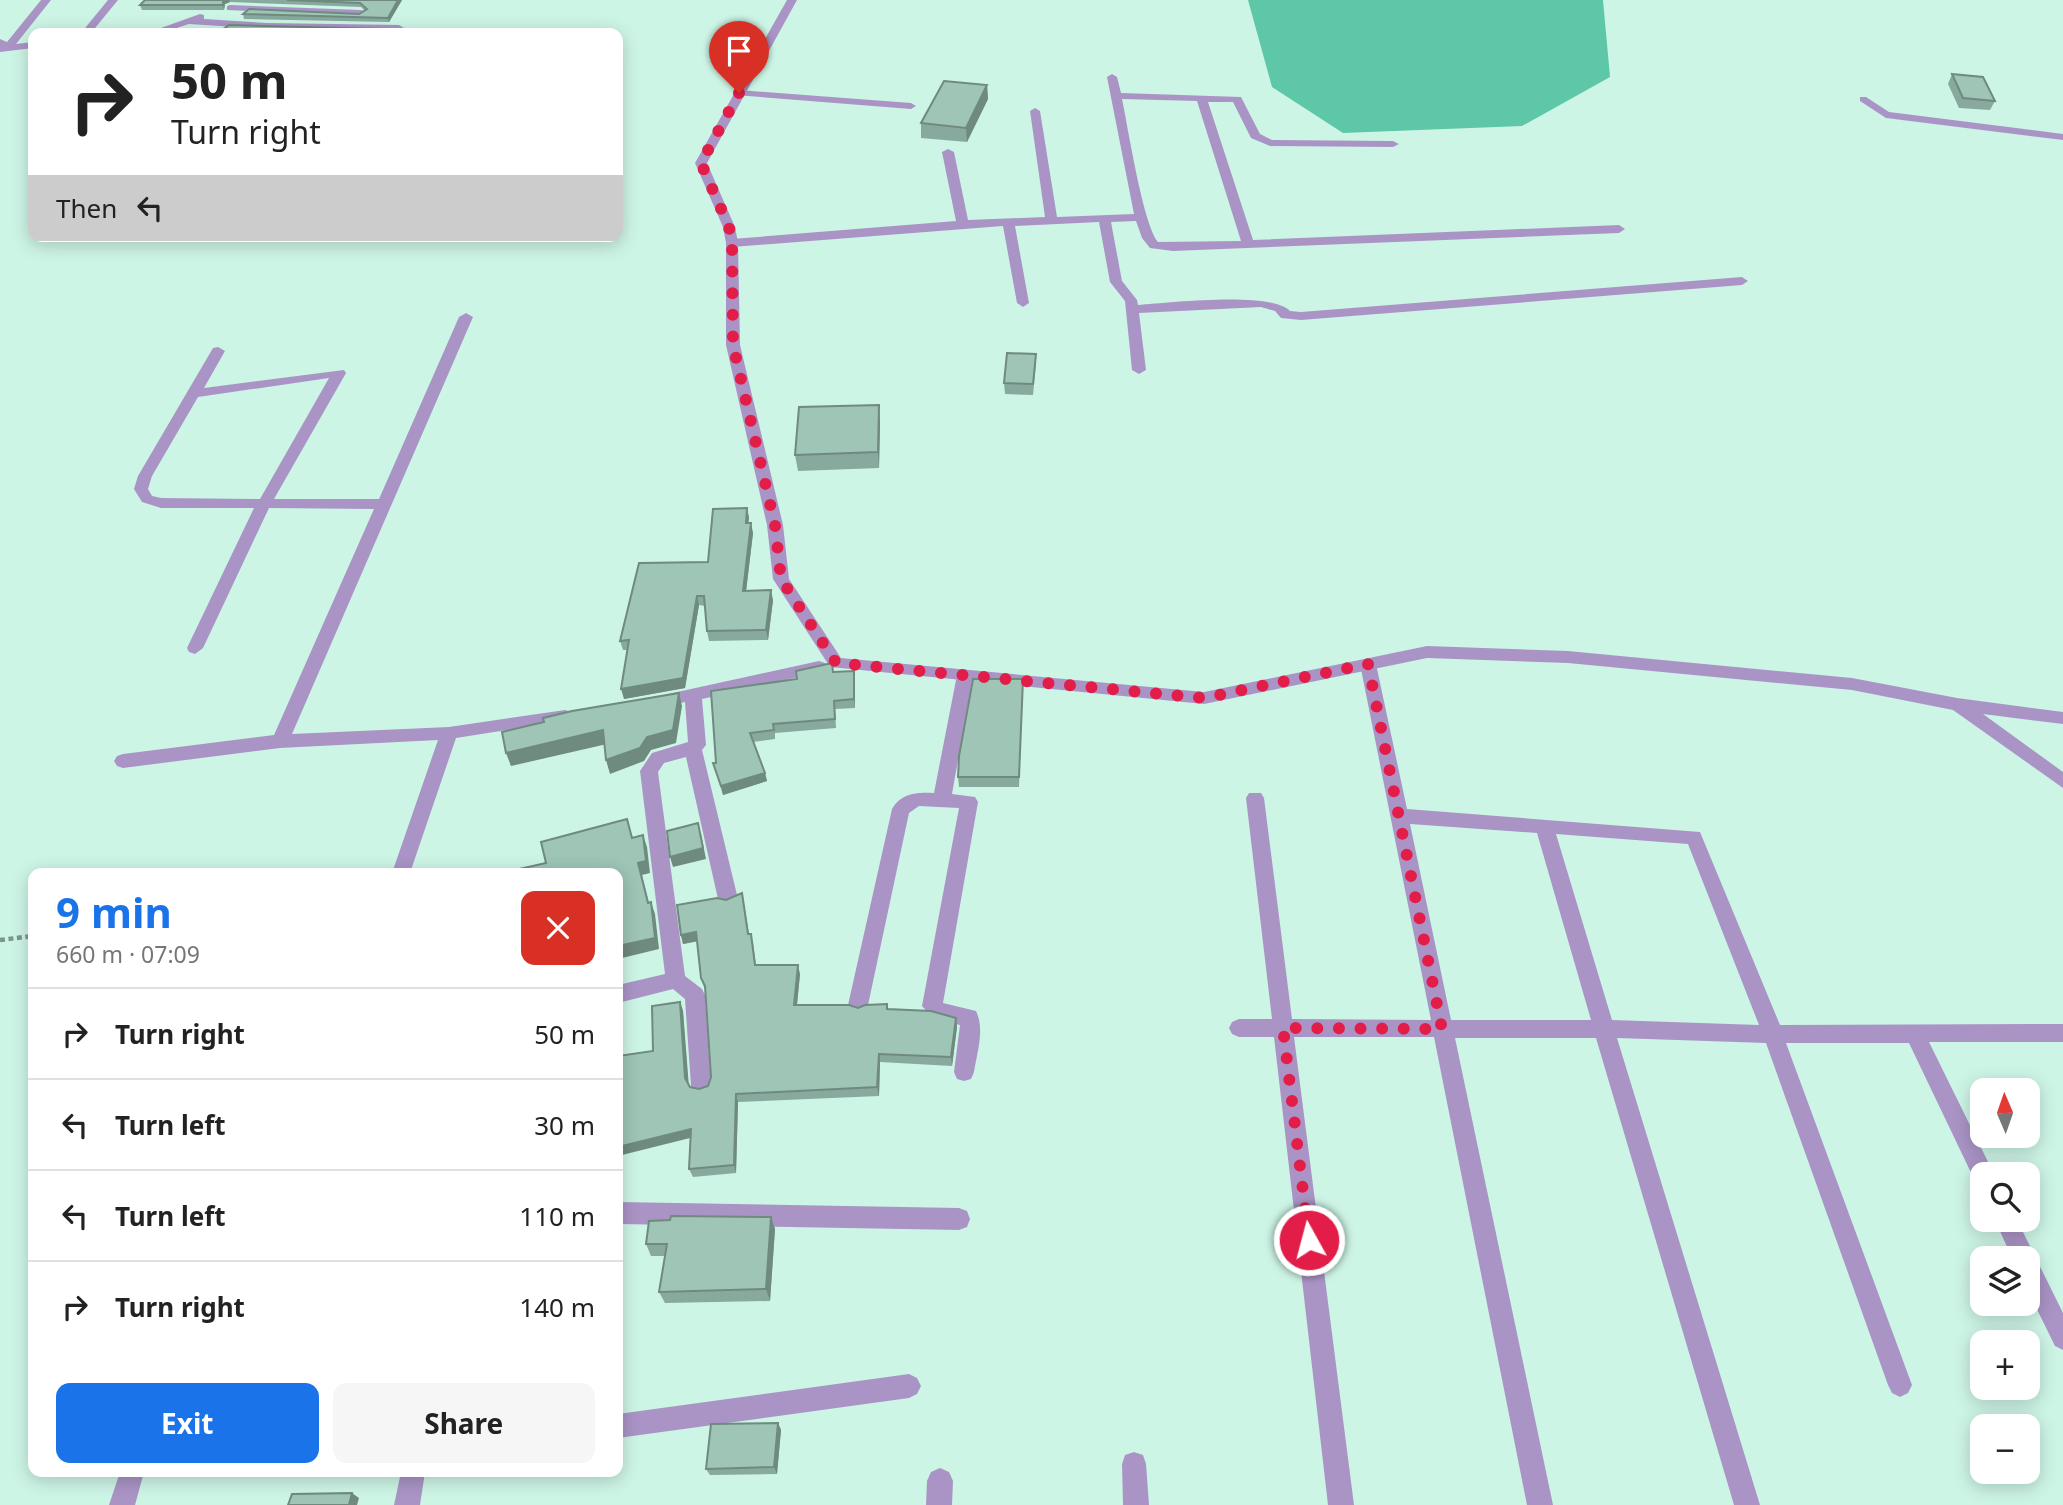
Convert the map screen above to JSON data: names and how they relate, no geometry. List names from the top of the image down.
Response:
{
  "north": "top",
  "page": {
    "turn": ["50 m", "Turn right"],
    "then": "Then",
    "heading": ["9 min", "660 m · 07:09"],
    "list": [
      {
        "name": "Turn right",
        "value": "50 m"
      },
      {
        "name": "Turn left",
        "value": "30 m"
      },
      {
        "name": "Turn left",
        "value": "110 m"
      },
      {
        "name": "Turn right",
        "value": "140 m"
      }
    ],
    "map_buttons": ["+", "−"],
    "buttons": ["Exit", "Share"]
  }
}
